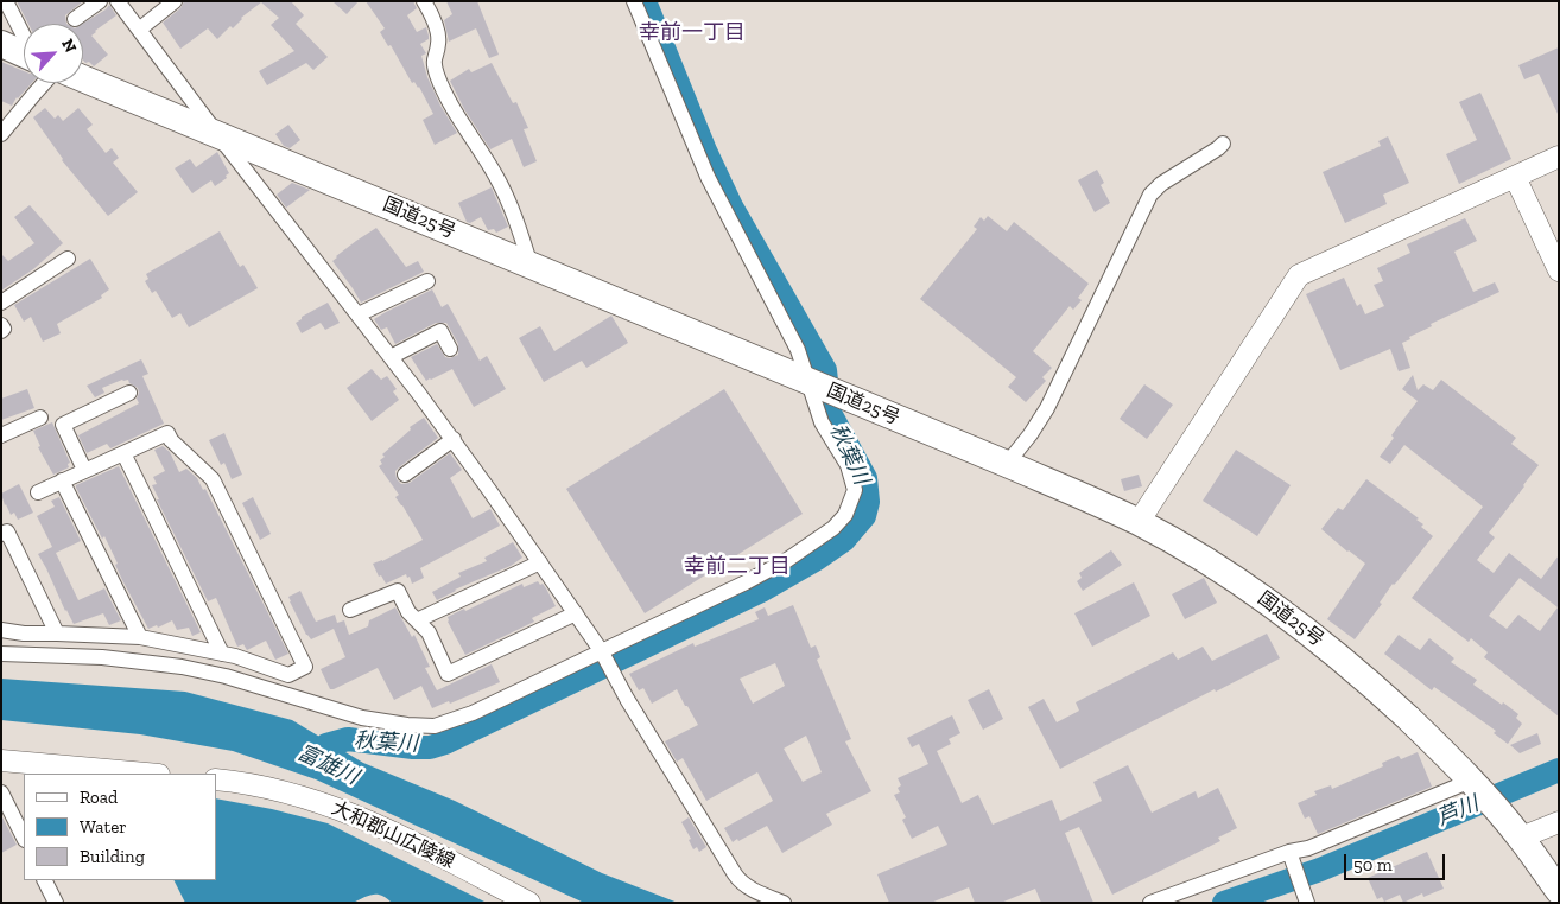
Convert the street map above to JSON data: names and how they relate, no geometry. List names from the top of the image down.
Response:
{
  "streets": {
    "highway": ["国道25号"],
    "street": ["大和郡山広陵線"]
  },
  "districts": ["幸前一丁目", "幸前二丁目"],
  "water": ["秋葉川", "富雄川", "芦川"],
  "legend": ["Road", "Water", "Building"],
  "scale_bar": "50 m",
  "north": "top right"
}
